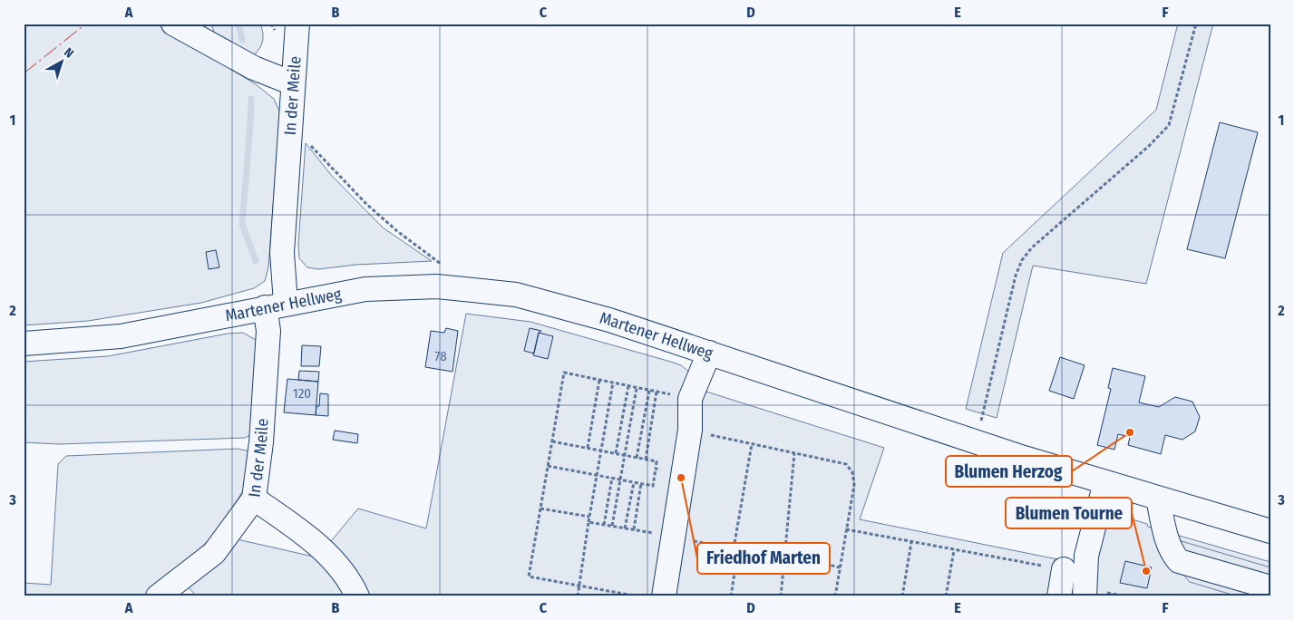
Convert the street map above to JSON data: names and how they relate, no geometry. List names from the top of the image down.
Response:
{
  "streets": {
    "street": ["In der Meile", "Martener Hellweg"]
  },
  "crossings": [
    ["In der Meile", "Martener Hellweg"]
  ],
  "places": ["Blumen Herzog", "Friedhof Marten", "Blumen Tourne"],
  "house_numbers": ["78", "120"],
  "north": "top right",
  "grid": {
    "columns": [
      "A",
      "B",
      "C",
      "D",
      "E",
      "F"
    ],
    "rows": ["1", "2", "3"]
  }
}
